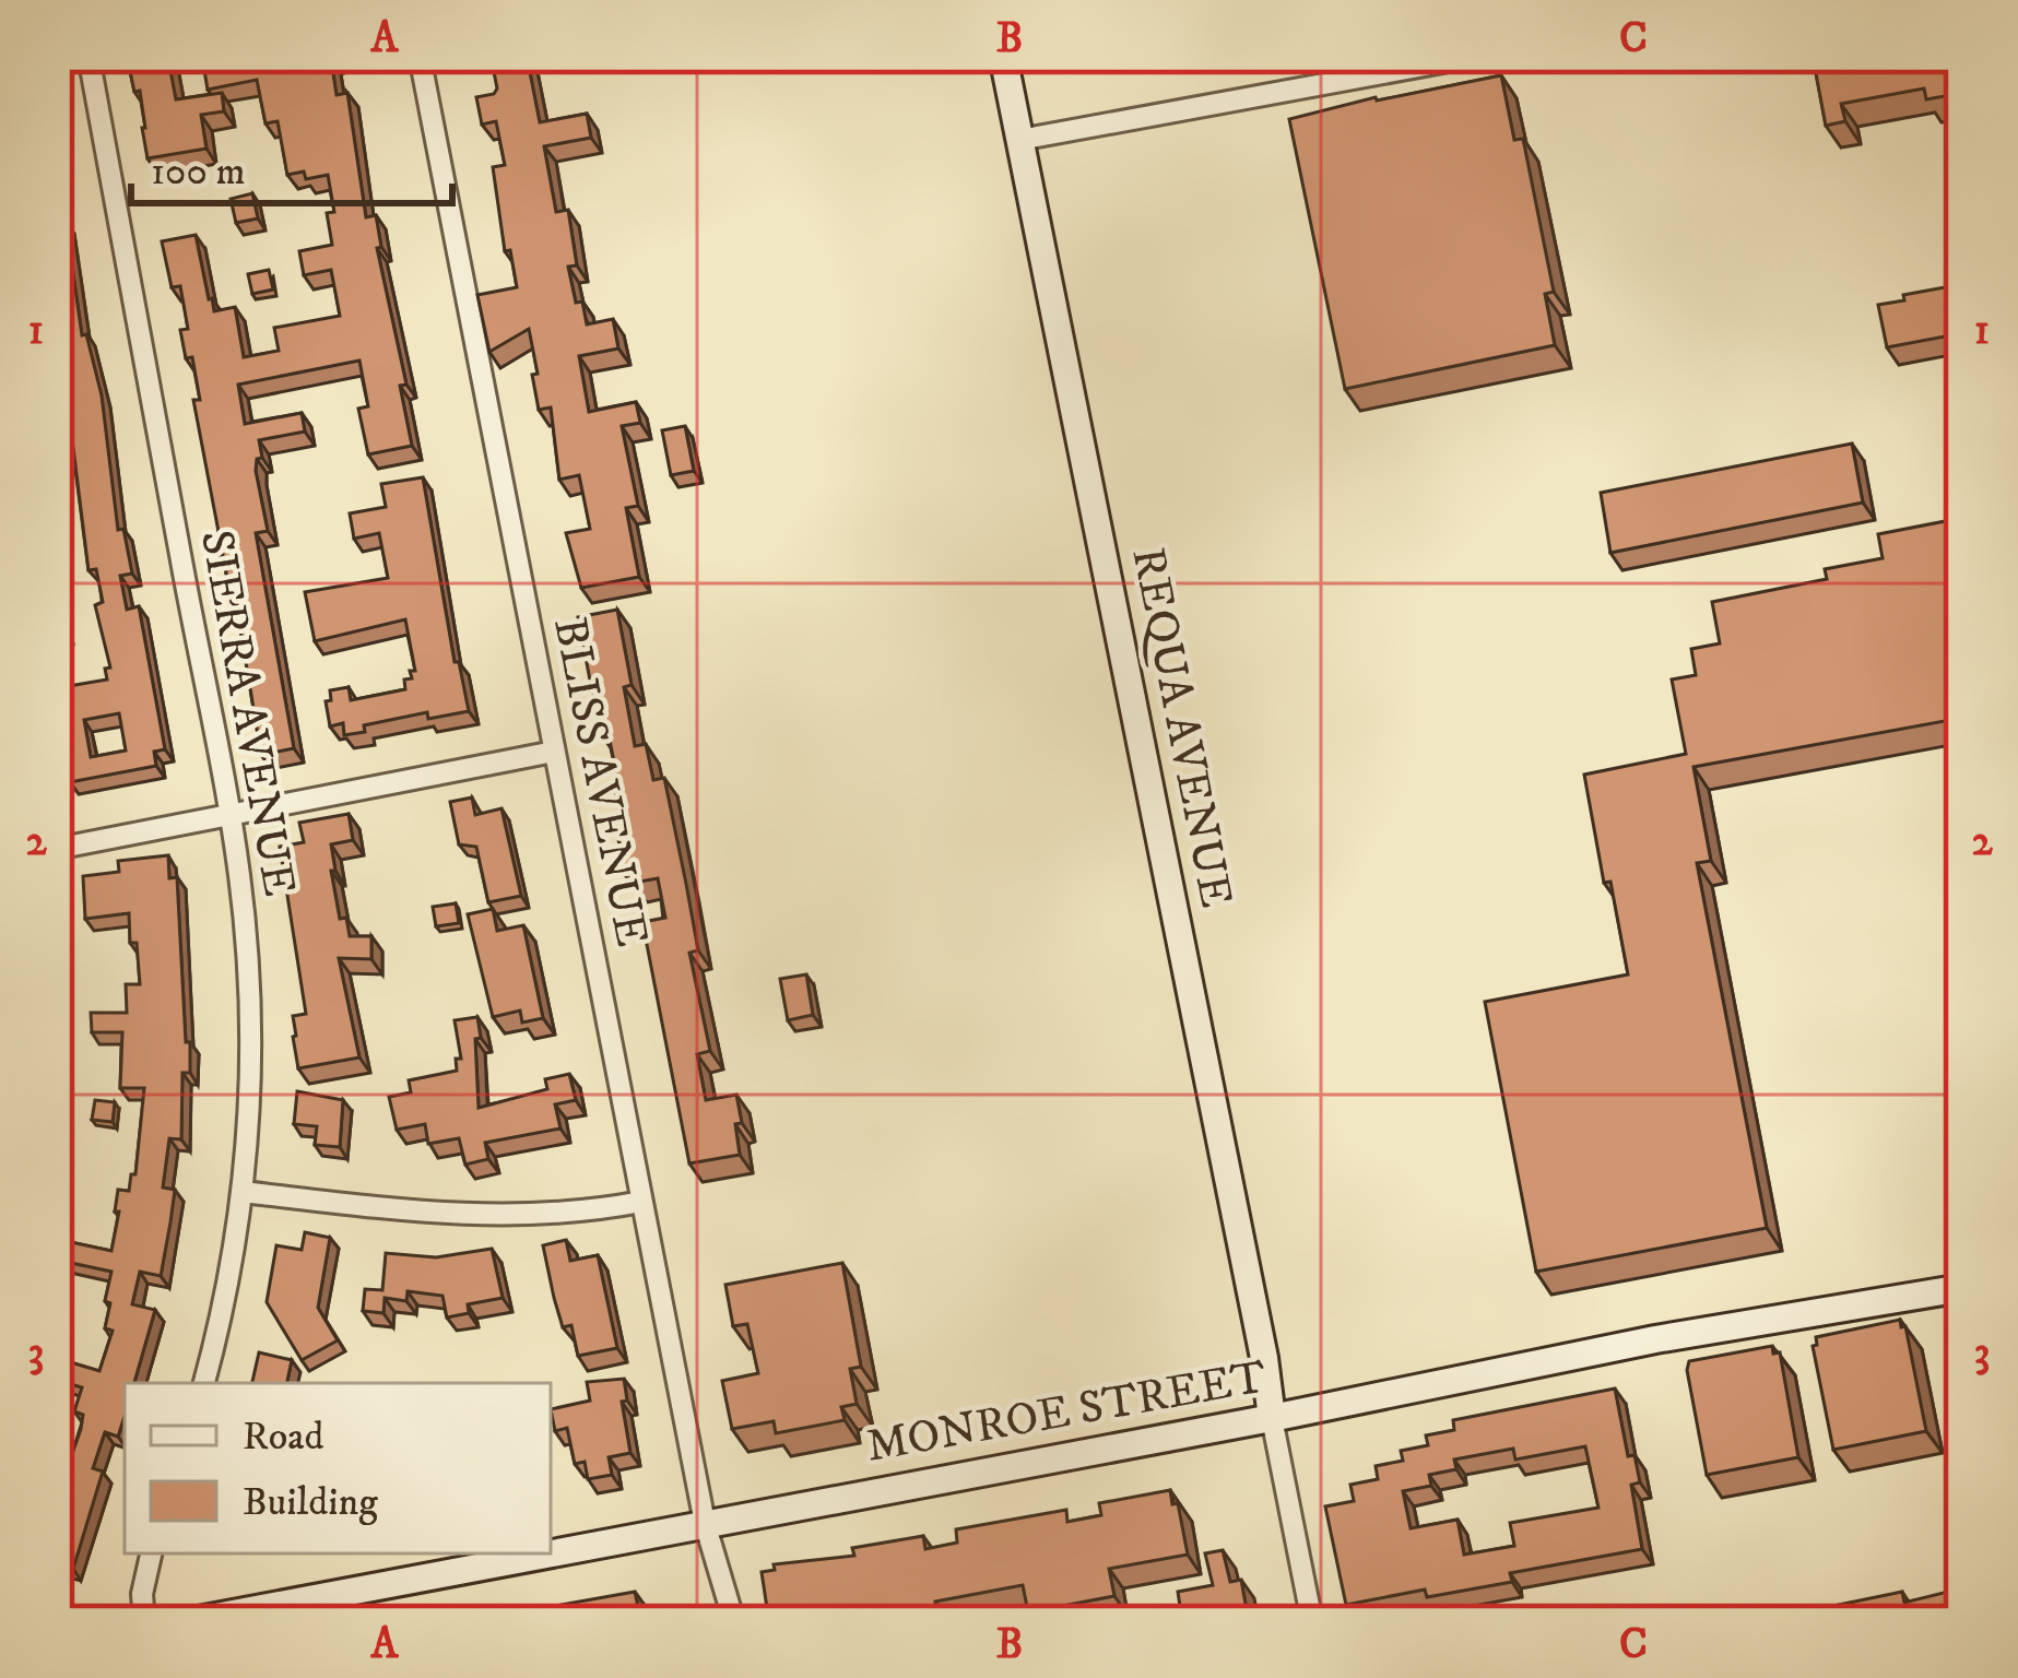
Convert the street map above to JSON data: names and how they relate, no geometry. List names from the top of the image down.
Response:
{
  "streets": {
    "main road": ["REQUA AVENUE", "MONROE STREET"],
    "street": ["SIERRA AVENUE", "BLISS AVENUE"]
  },
  "crossings": [
    ["REQUA AVENUE", "MONROE STREET"],
    ["BLISS AVENUE", "MONROE STREET"]
  ],
  "legend": ["Road", "Building"],
  "scale_bar": "100 m",
  "grid": {
    "columns": ["A", "B", "C"],
    "rows": ["1", "2", "3"]
  }
}
